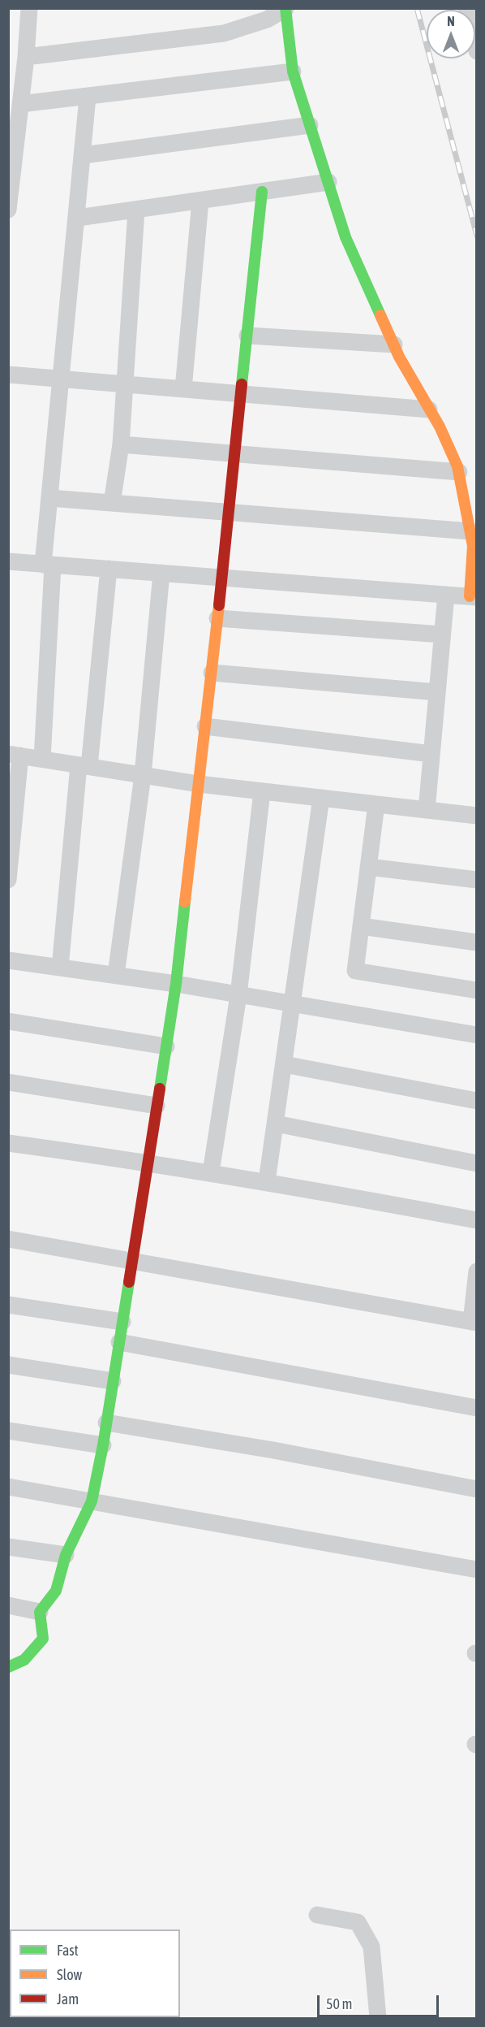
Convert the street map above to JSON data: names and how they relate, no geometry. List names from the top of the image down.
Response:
{
  "legend": ["Fast", "Slow", "Jam"],
  "scale_bar": "50 m",
  "north": "top"
}
